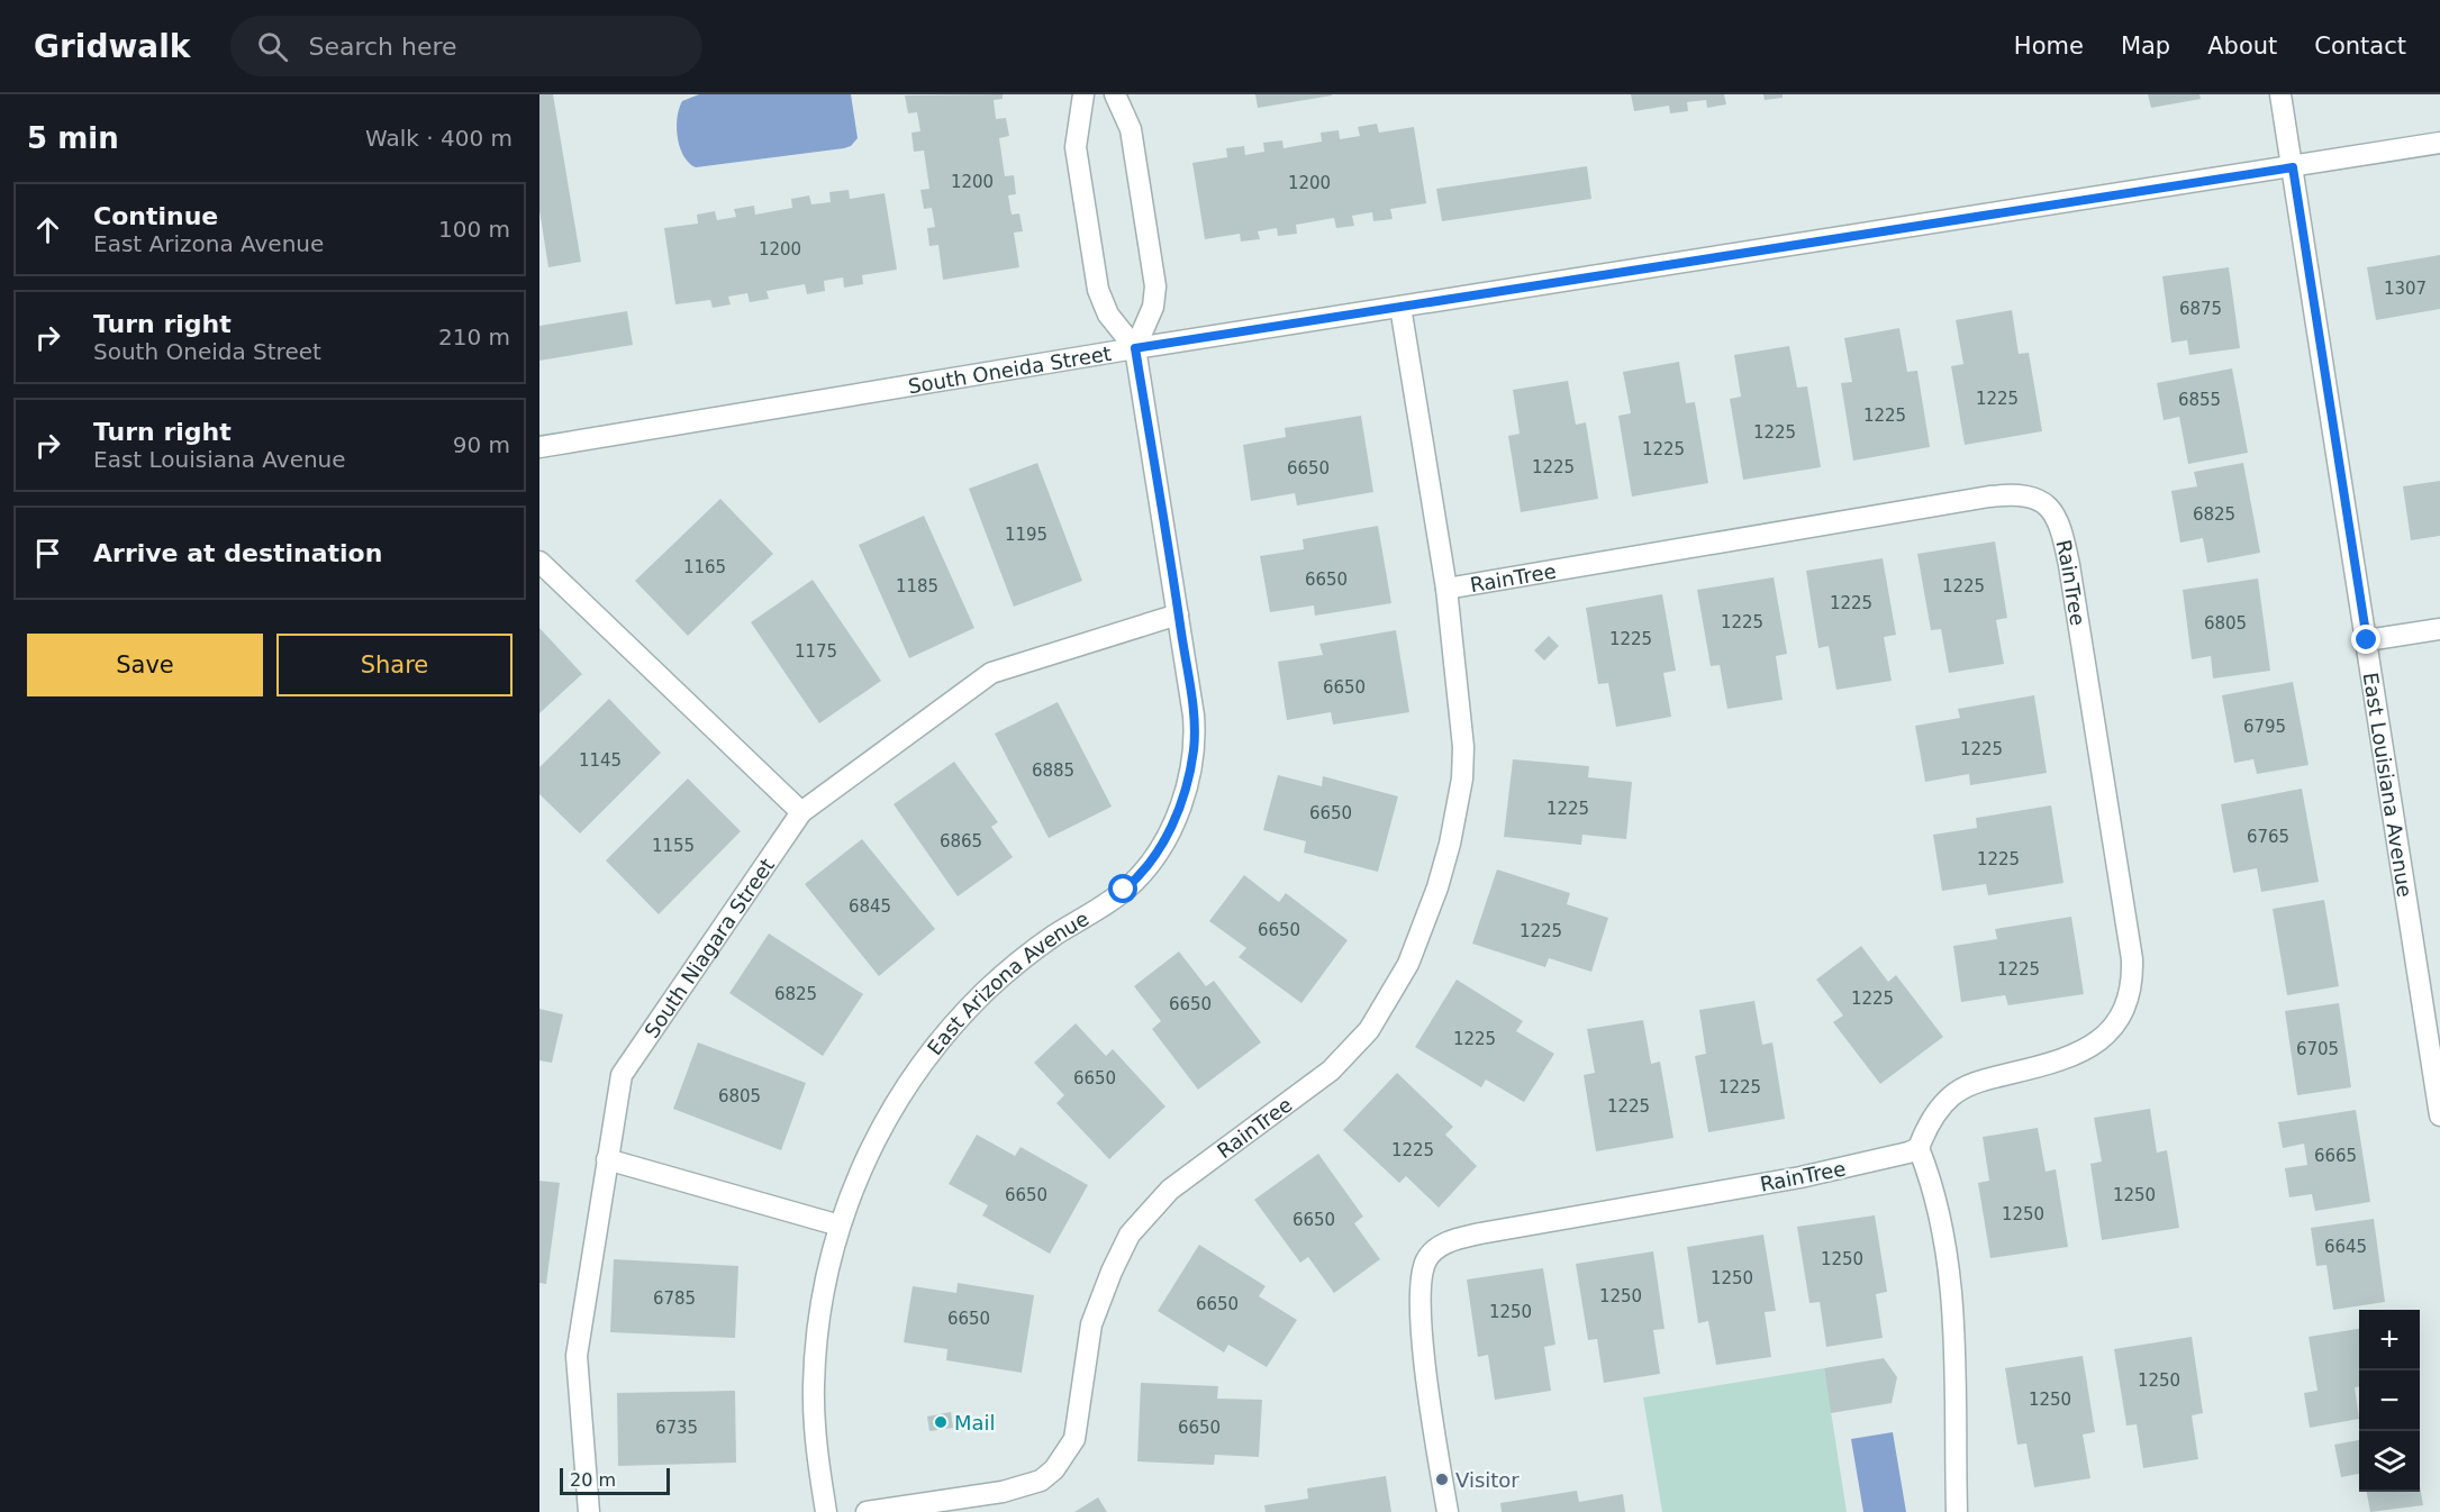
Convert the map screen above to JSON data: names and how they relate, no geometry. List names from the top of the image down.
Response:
{
  "streets": {
    "street": [
      "South Oneida Street",
      "RainTree",
      "East Louisiana Avenue",
      "South Niagara Street",
      "East Arizona Avenue"
    ]
  },
  "crossings": [
    ["South Oneida Street", "RainTree"],
    ["South Oneida Street", "East Louisiana Avenue"],
    ["South Oneida Street", "East Arizona Avenue"],
    ["South Niagara Street", "East Arizona Avenue"]
  ],
  "places": ["Mail", "Visitor"],
  "house_numbers": [
    "1200",
    "1200",
    "1200",
    "1307",
    "6875",
    "1225",
    "6855",
    "1225",
    "1225",
    "1225",
    "1225",
    "6650",
    "6825",
    "1195",
    "1165",
    "6650",
    "1185",
    "1225",
    "1225",
    "1225",
    "6805",
    "1225",
    "1175",
    "6650",
    "6795",
    "1225",
    "1145",
    "6885",
    "1225",
    "6650",
    "6765",
    "6865",
    "1155",
    "1225",
    "6845",
    "6650",
    "1225",
    "1225",
    "6825",
    "1225",
    "6650",
    "1225",
    "6705",
    "6650",
    "1225",
    "6805",
    "1225",
    "1225",
    "6665",
    "6650",
    "1250",
    "1250",
    "6650",
    "6645",
    "1250",
    "1250",
    "1250",
    "6785",
    "6650",
    "1250",
    "6650",
    "1250",
    "1250",
    "6735",
    "6650"
  ],
  "scale_bar": "20 m",
  "page": {
    "header": "Gridwalk",
    "search": "Search here",
    "nav": [
      "Home",
      "Map",
      "About",
      "Contact"
    ],
    "heading": ["5 min", "Walk · 400 m"],
    "list": [
      ["Continue", "East Arizona Avenue", "100 m"],
      ["Turn right", "South Oneida Street", "210 m"],
      ["Turn right", "East Louisiana Avenue", "90 m"],
      "Arrive at destination"
    ],
    "buttons": ["Save", "Share"],
    "map_buttons": ["+", "−"],
    "scale": "20 m"
  }
}
